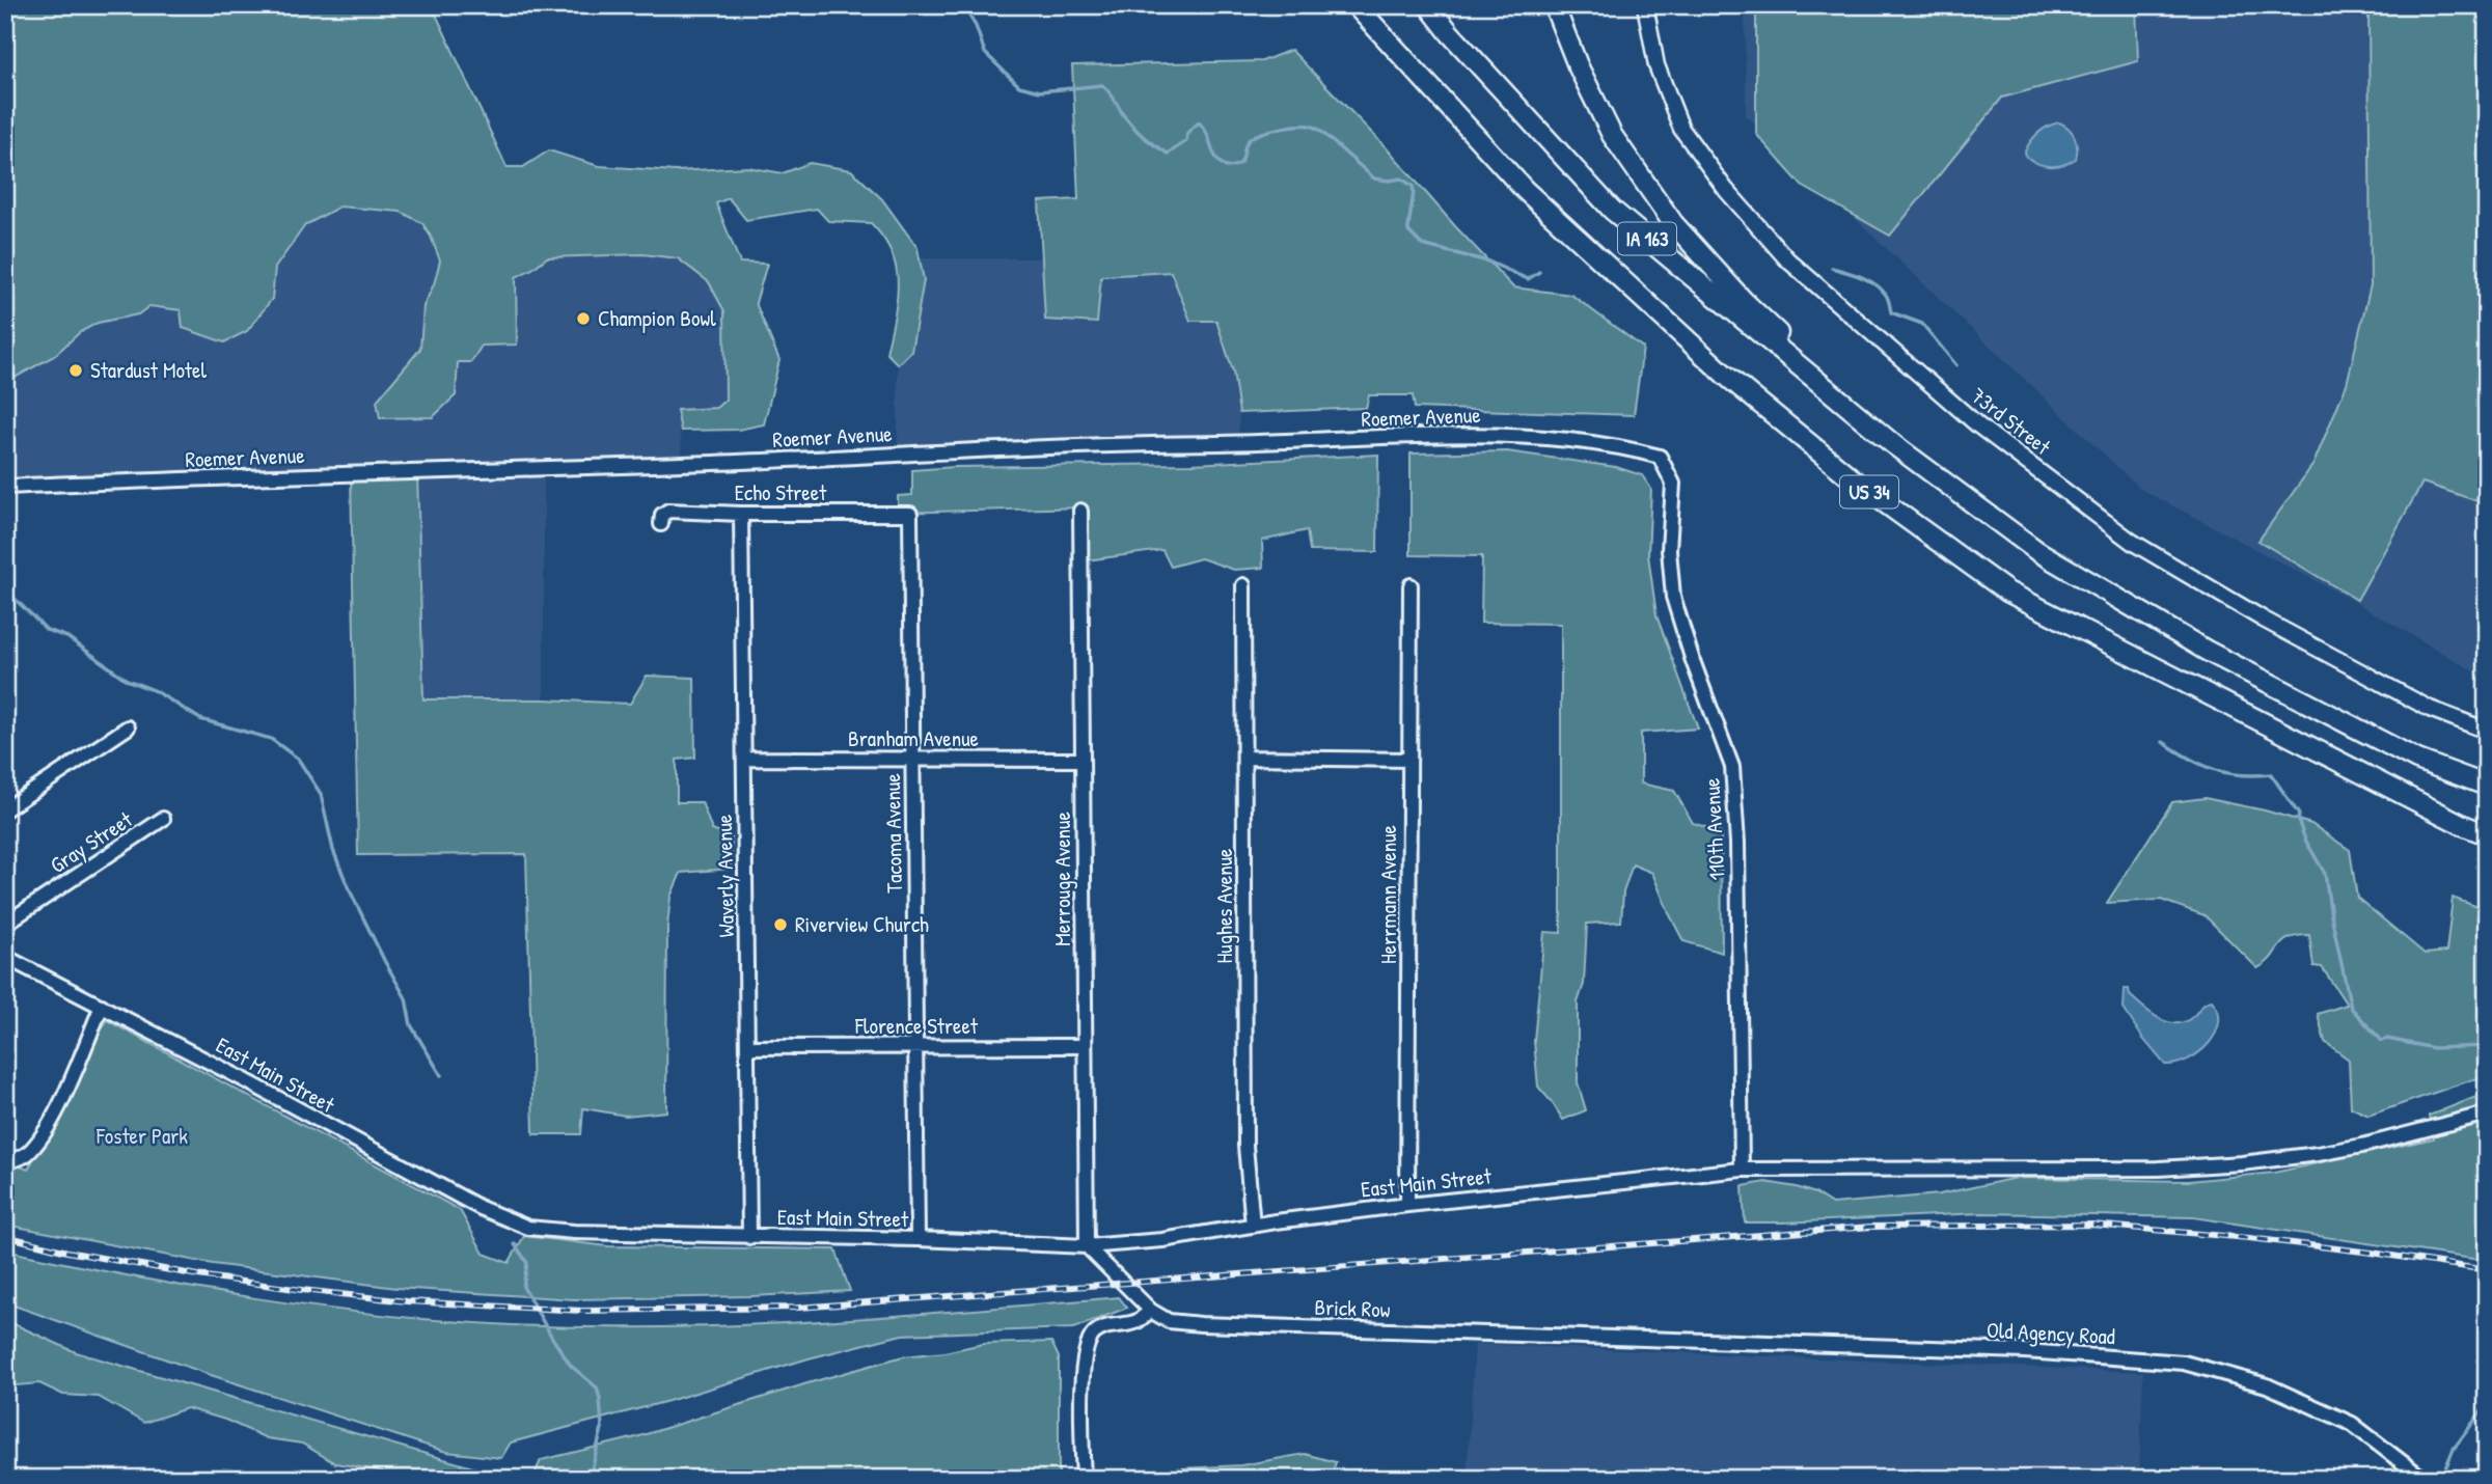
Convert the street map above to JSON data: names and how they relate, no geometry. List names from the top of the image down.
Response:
{
  "streets": {
    "highway": ["IA 163", "US 34"],
    "main road": ["73rd Street"],
    "street": [
      "Roemer Avenue",
      "Echo Street",
      "Branham Avenue",
      "110th Avenue",
      "Tacoma Avenue",
      "Gray Street",
      "Waverly Avenue",
      "Merrouge Avenue",
      "Herrmann Avenue",
      "Hughes Avenue",
      "Florence Street",
      "East Main Street",
      "Brick Row",
      "Old Agency Road"
    ]
  },
  "crossings": [
    ["IA 163", "US 34"],
    ["Roemer Avenue", "110th Avenue"],
    ["Echo Street", "Tacoma Avenue"],
    ["Echo Street", "Waverly Avenue"],
    ["Branham Avenue", "Tacoma Avenue"],
    ["Branham Avenue", "Waverly Avenue"],
    ["Branham Avenue", "Merrouge Avenue"],
    ["110th Avenue", "East Main Street"],
    ["Tacoma Avenue", "Florence Street"],
    ["Tacoma Avenue", "East Main Street"],
    ["Waverly Avenue", "Florence Street"],
    ["Waverly Avenue", "East Main Street"],
    ["Merrouge Avenue", "Florence Street"],
    ["Merrouge Avenue", "East Main Street"],
    ["Merrouge Avenue", "Brick Row"],
    ["Herrmann Avenue", "East Main Street"],
    ["Hughes Avenue", "East Main Street"],
    ["East Main Street", "Brick Row"],
    ["Brick Row", "Old Agency Road"]
  ],
  "parks": ["Foster Park"],
  "places": ["Champion Bowl", "Stardust Motel", "Riverview Church"]
}
